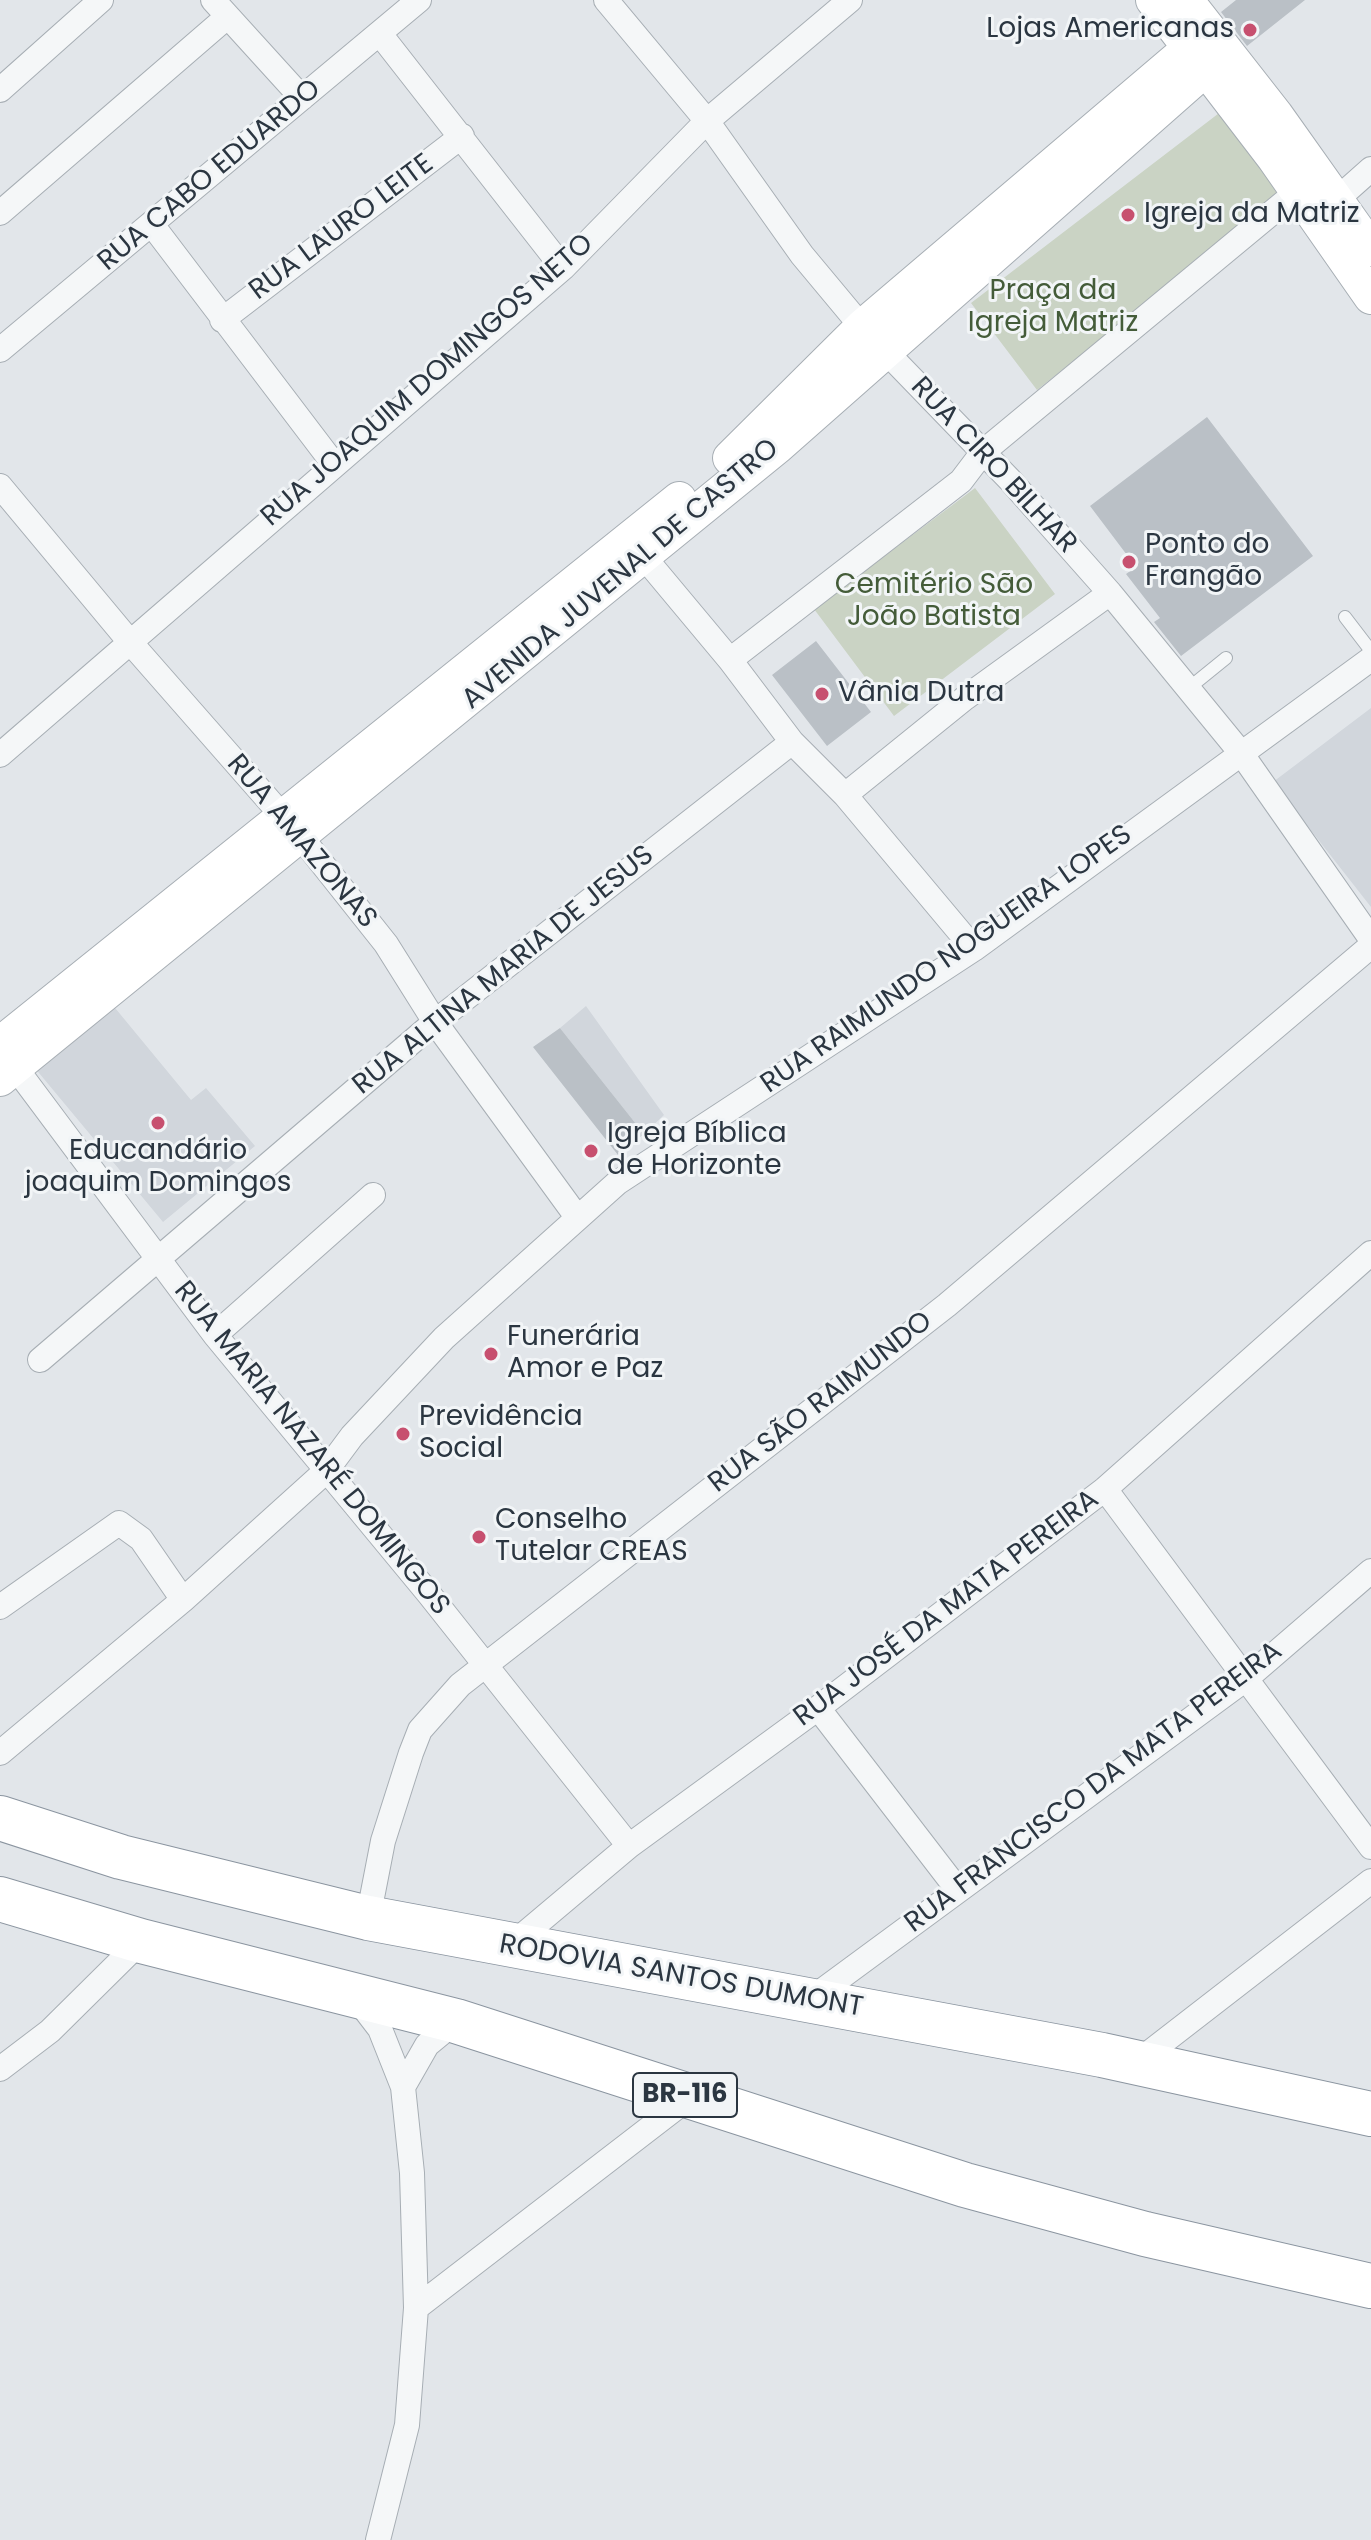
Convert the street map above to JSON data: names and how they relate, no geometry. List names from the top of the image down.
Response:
{
  "streets": {
    "highway": ["RODOVIA SANTOS DUMONT", "BR-116"],
    "street": [
      "RUA CABO EDUARDO",
      "RUA LAURO LEITE",
      "RUA JOAQUIM DOMINGOS NETO",
      "RUA CIRO BILHAR",
      "AVENIDA JUVENAL DE CASTRO",
      "RUA AMAZONAS",
      "RUA RAIMUNDO NOGUEIRA LOPES",
      "RUA ALTINA MARIA DE JESUS",
      "RUA SÃO RAIMUNDO",
      "RUA MARIA NAZARÉ DOMINGOS",
      "RUA JOSÉ DA MATA PEREIRA",
      "RUA FRANCISCO DA MATA PEREIRA"
    ]
  },
  "crossings": [
    ["RUA JOAQUIM DOMINGOS NETO", "RUA CIRO BILHAR"],
    ["RUA JOAQUIM DOMINGOS NETO", "RUA AMAZONAS"],
    ["RUA CIRO BILHAR", "AVENIDA JUVENAL DE CASTRO"],
    ["RUA CIRO BILHAR", "RUA RAIMUNDO NOGUEIRA LOPES"],
    ["AVENIDA JUVENAL DE CASTRO", "RUA AMAZONAS"],
    ["AVENIDA JUVENAL DE CASTRO", "RUA MARIA NAZARÉ DOMINGOS"],
    ["RUA AMAZONAS", "RUA RAIMUNDO NOGUEIRA LOPES"],
    ["RUA AMAZONAS", "RUA ALTINA MARIA DE JESUS"],
    ["RUA RAIMUNDO NOGUEIRA LOPES", "RUA MARIA NAZARÉ DOMINGOS"],
    ["RUA ALTINA MARIA DE JESUS", "RUA MARIA NAZARÉ DOMINGOS"],
    ["RUA SÃO RAIMUNDO", "RUA MARIA NAZARÉ DOMINGOS"],
    ["RUA SÃO RAIMUNDO", "RODOVIA SANTOS DUMONT"],
    ["RUA MARIA NAZARÉ DOMINGOS", "RUA JOSÉ DA MATA PEREIRA"],
    ["RUA JOSÉ DA MATA PEREIRA", "RODOVIA SANTOS DUMONT"],
    ["RUA FRANCISCO DA MATA PEREIRA", "RODOVIA SANTOS DUMONT"]
  ],
  "parks": ["Praça da Igreja Matriz", "Cemitério São João Batista"],
  "places": [
    "Lojas Americanas",
    "Igreja da Matriz",
    "Ponto do Frangão",
    "Vânia Dutra",
    "Educandário joaquim Domingos",
    "Igreja Bíblica de Horizonte",
    "Funerária Amor e Paz",
    "Previdência Social",
    "Conselho Tutelar CREAS"
  ]
}
